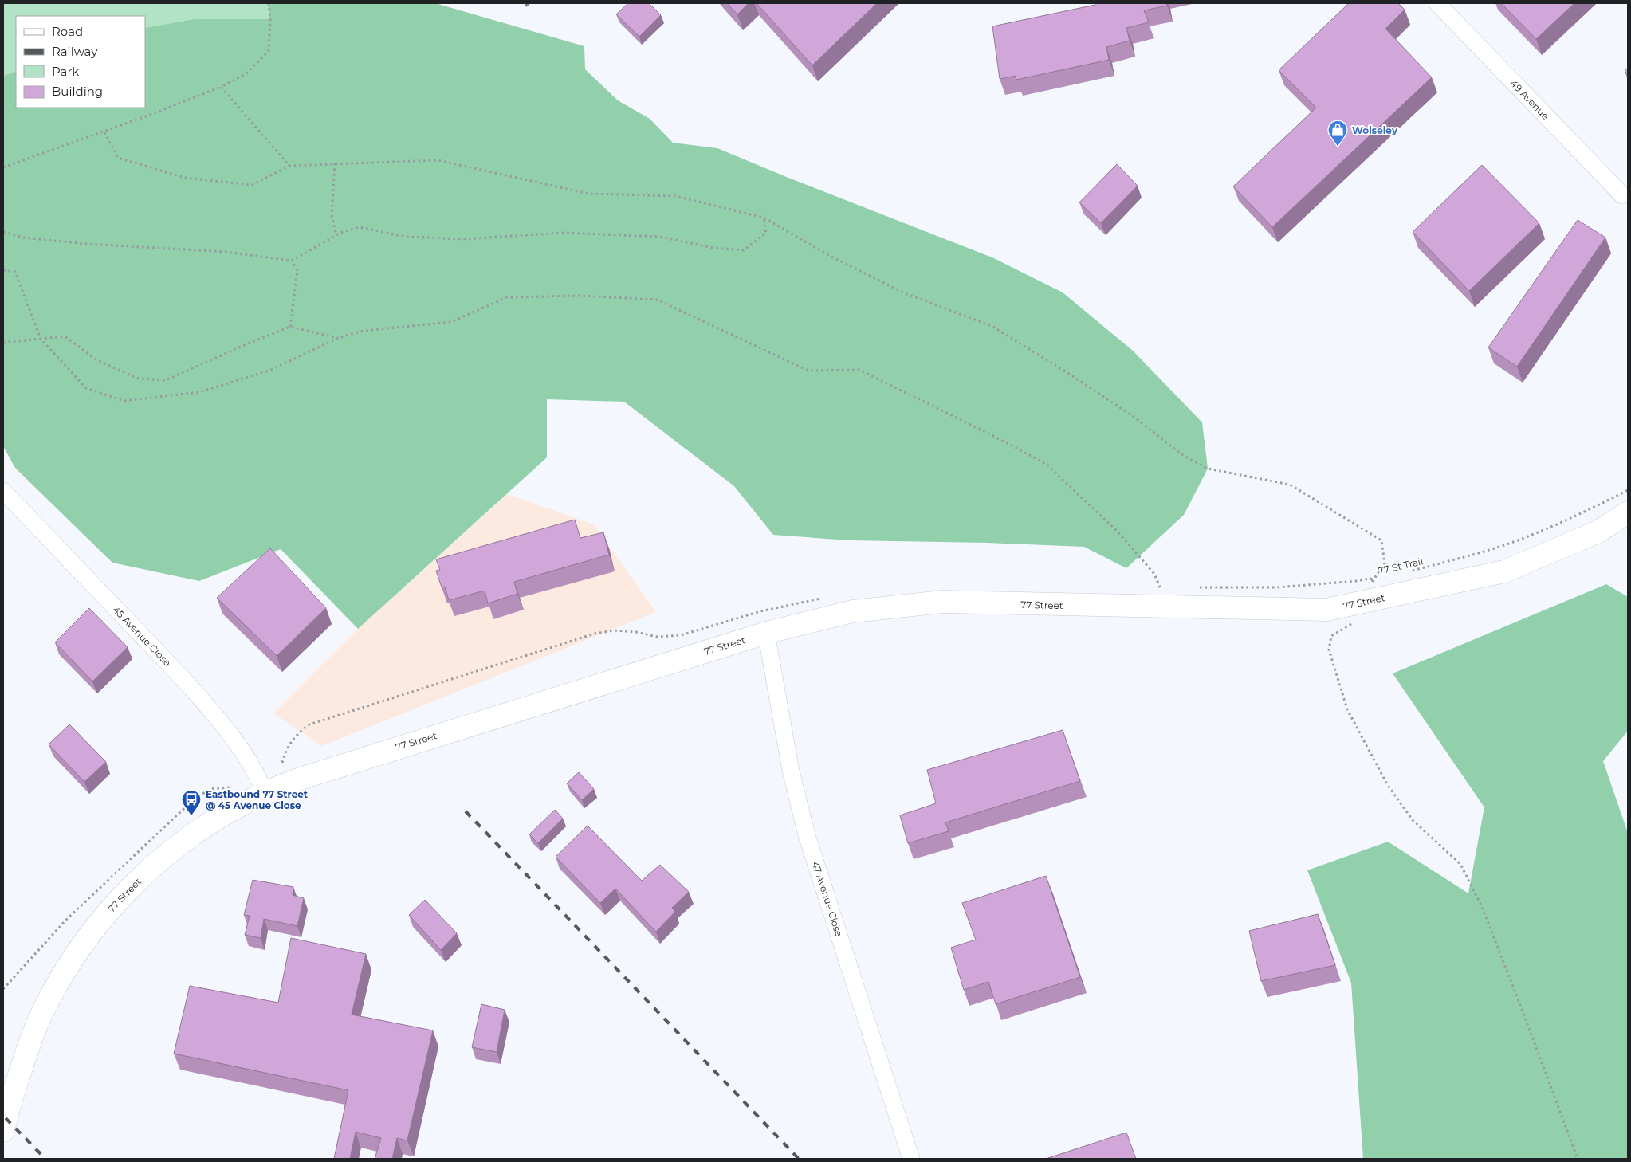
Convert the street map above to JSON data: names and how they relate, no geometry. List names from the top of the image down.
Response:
{
  "streets": {
    "main road": ["77 Street"],
    "street": ["49 Avenue", "45 Avenue Close", "47 Avenue Close"],
    "path": ["77 St Trail"]
  },
  "crossings": [
    ["77 Street", "45 Avenue Close"],
    ["77 Street", "47 Avenue Close"]
  ],
  "places": {
    "shop": ["Wolseley"],
    "bus stop": ["Eastbound 77 Street @ 45 Avenue Close"]
  },
  "legend": [
    "Road",
    "Railway",
    "Park",
    "Building"
  ]
}
